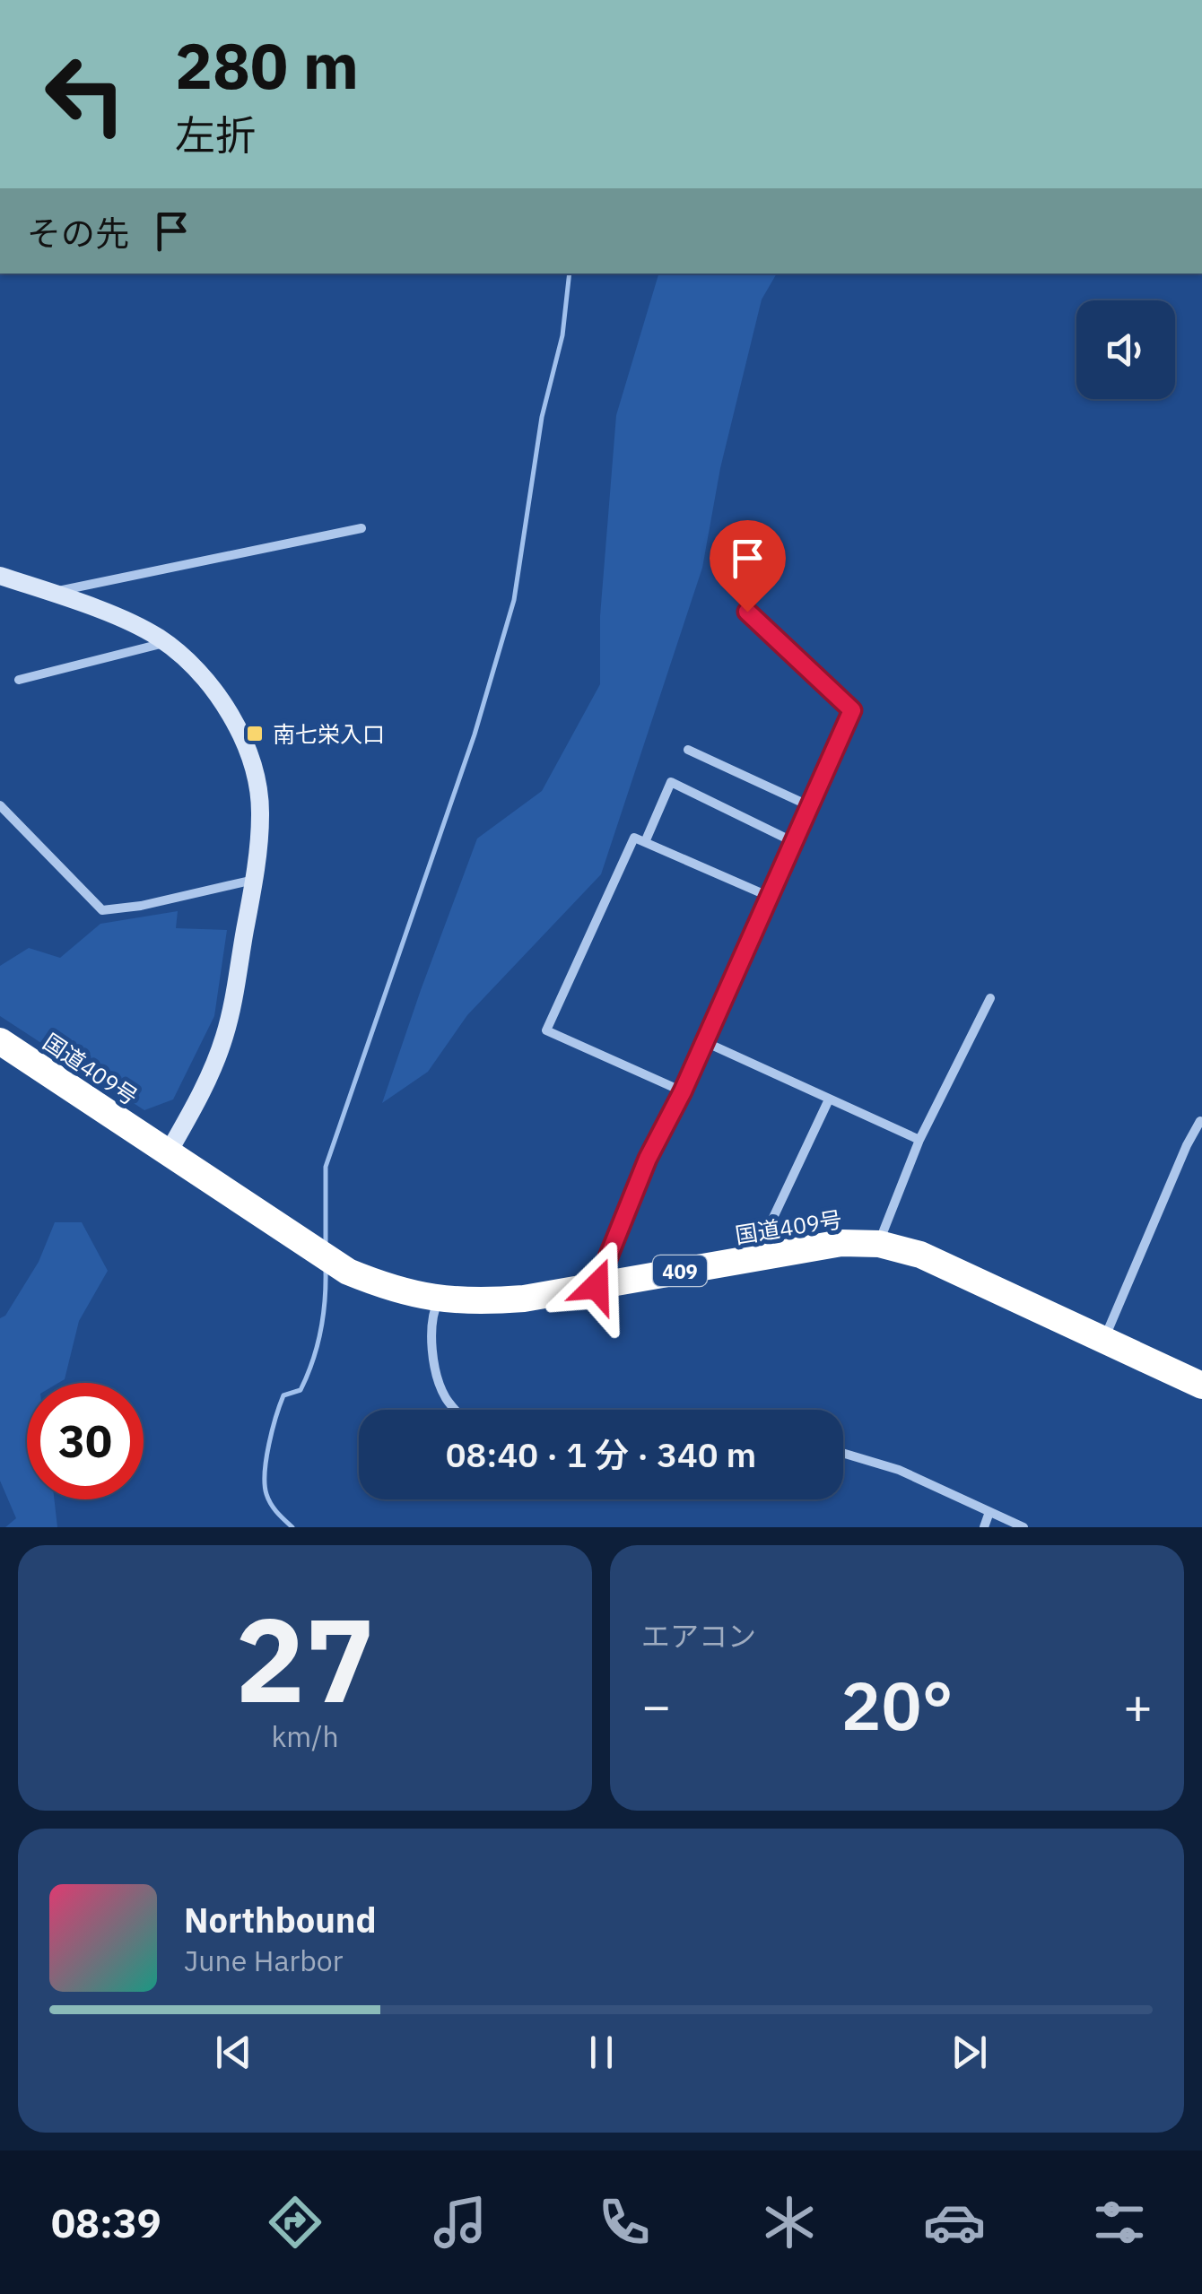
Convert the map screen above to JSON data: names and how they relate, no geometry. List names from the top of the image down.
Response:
{
  "streets": {
    "highway": ["国道409号", "409"]
  },
  "places": {
    "transit": ["南七栄入口"]
  },
  "page": {
    "turn": ["280 m", "左折"],
    "then": "その先",
    "limit": "30",
    "trip": "08:40 · 1 分 · 340 m",
    "tile": [
      ["27", "km/h"],
      "エアコン"
    ],
    "heat": ["−", "20°", "+"],
    "song": ["Northbound", "June Harbor"],
    "tabs": "08:39"
  }
}
